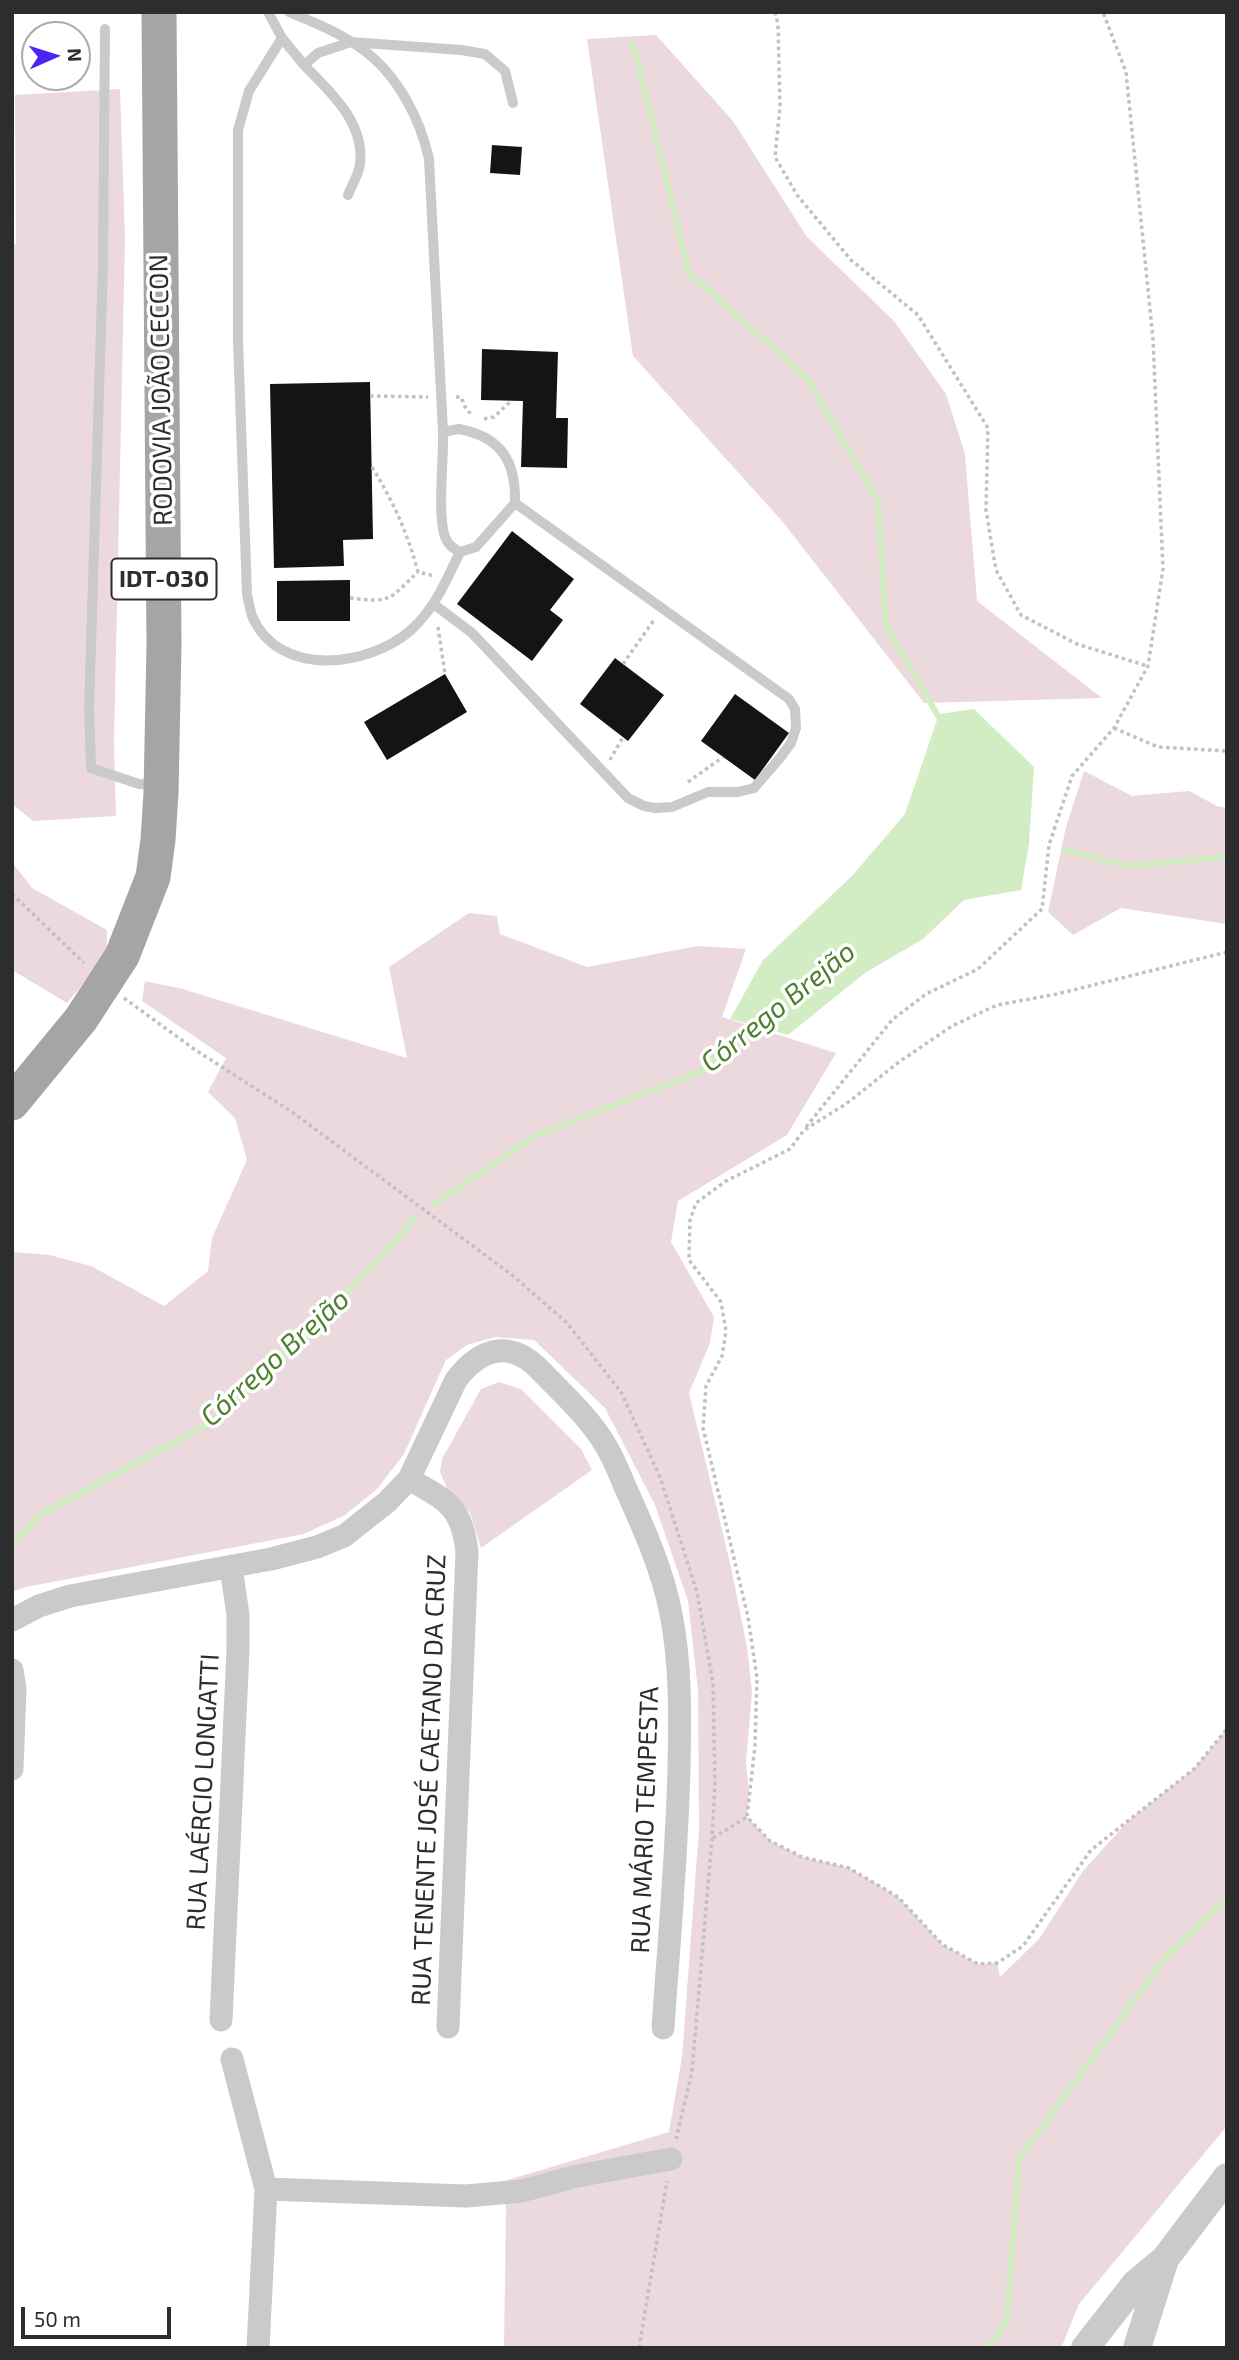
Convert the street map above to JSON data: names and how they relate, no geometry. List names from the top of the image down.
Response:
{
  "streets": {
    "main road": ["RODOVIA JOÃO CECCON", "IDT-030"],
    "street": ["RUA TENENTE JOSÉ CAETANO DA CRUZ", "RUA LAÉRCIO LONGATTI", "RUA MÁRIO TEMPESTA"]
  },
  "crossings": [
    ["RUA TENENTE JOSÉ CAETANO DA CRUZ", "RUA MÁRIO TEMPESTA"],
    ["RUA LAÉRCIO LONGATTI", "RUA MÁRIO TEMPESTA"]
  ],
  "water": ["Córrego Brejão"],
  "scale_bar": "50 m",
  "north": "right"
}
